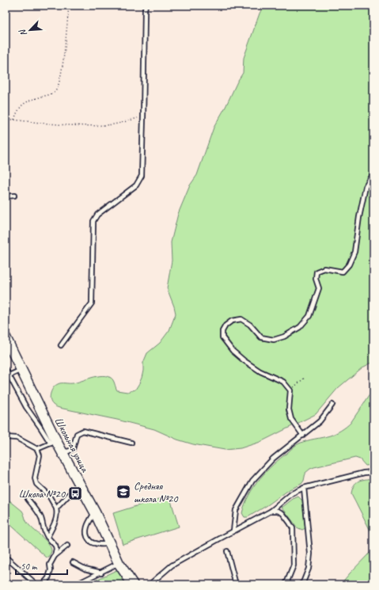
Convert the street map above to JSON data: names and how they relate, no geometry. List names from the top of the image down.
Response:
{
  "streets": {
    "main road": ["Школьная улица"]
  },
  "places": {
    "school or university": ["Средняя школа №20"],
    "bus stop": ["Школа №20"]
  },
  "scale_bar": "50 m",
  "north": "bottom left"
}
